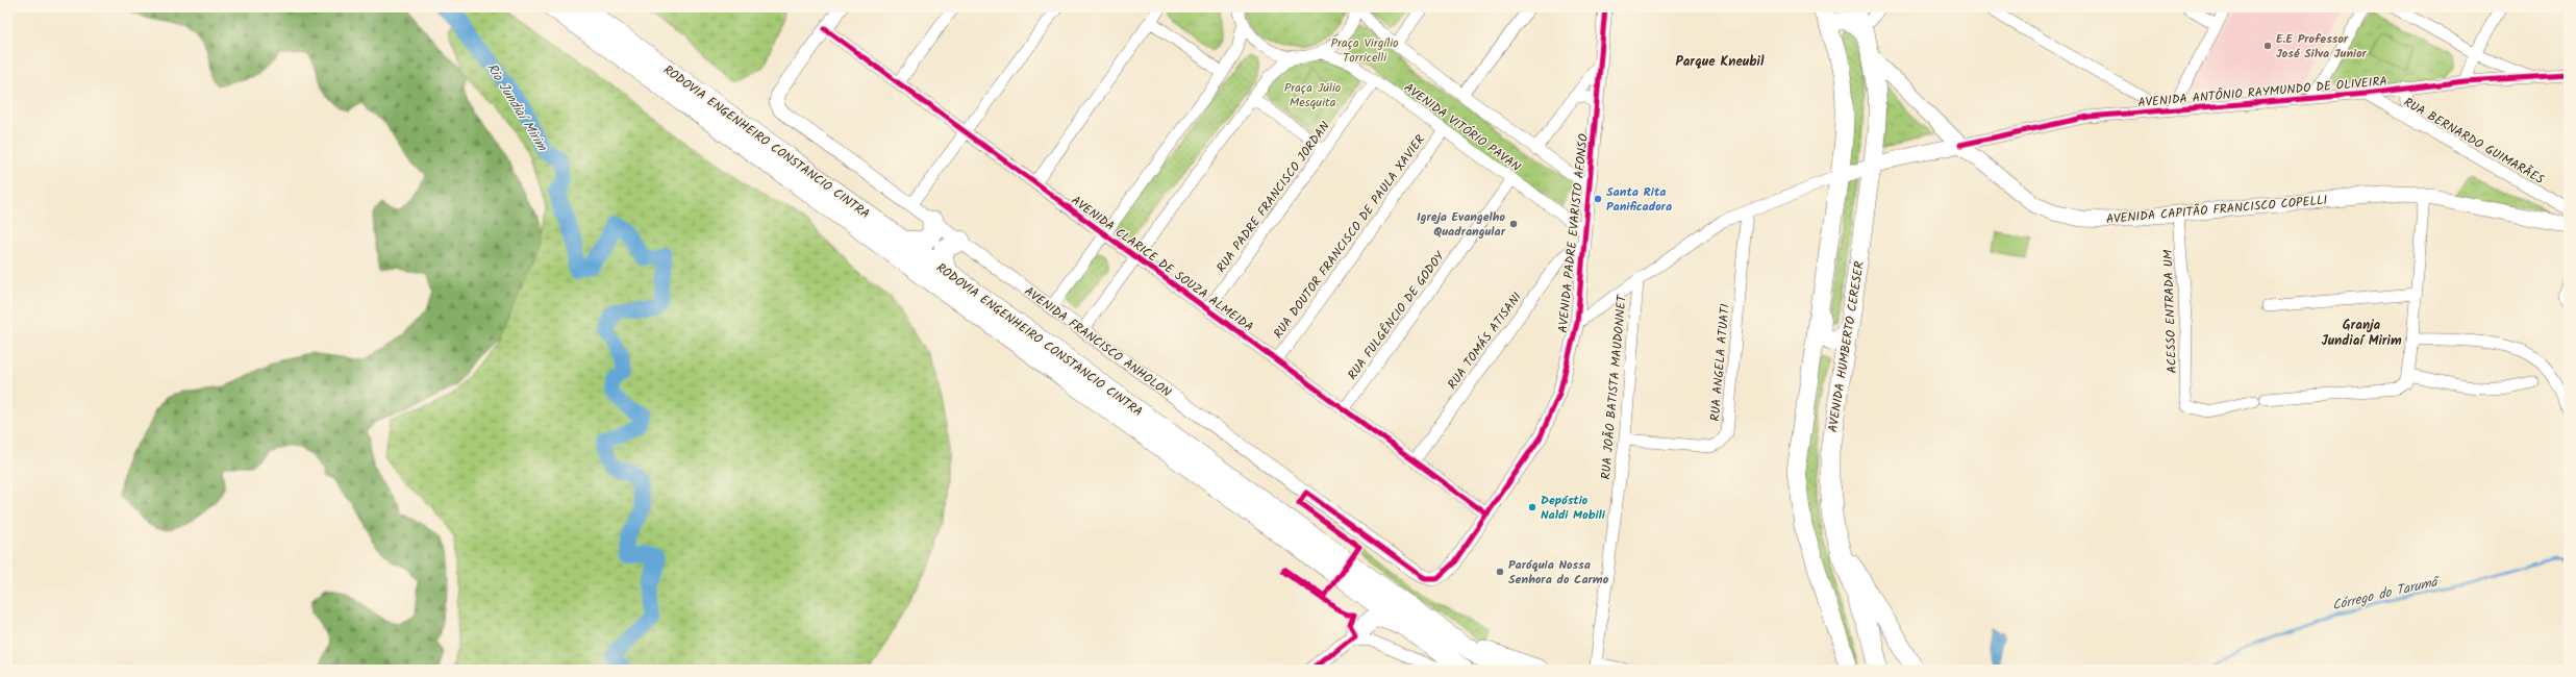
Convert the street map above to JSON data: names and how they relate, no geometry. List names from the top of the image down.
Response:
{
  "streets": {
    "highway": ["RODOVIA ENGENHEIRO CONSTANCIO CINTRA"],
    "main road": ["AVENIDA ANTÔNIO RAYMUNDO DE OLIVEIRA", "AVENIDA CAPITÃO FRANCISCO COPELLI", "AVENIDA HUMBERTO CERESER"],
    "street": [
      "AVENIDA VITÓRIO PAVAN",
      "RUA BERNARDO GUIMARÃES",
      "RUA PADRE FRANCISCO JORDAN",
      "AVENIDA PADRE EVARISTO AFONSO",
      "RUA DOUTOR FRANCISCO DE PAULA XAVIER",
      "AVENIDA CLARICE DE SOUZA ALMEIDA",
      "ACESSO ENTRADA UM",
      "RUA FULGÊNCIO DE GODOY",
      "RUA TOMÁS ATISANI",
      "AVENIDA FRANCISCO ANHOLON",
      "RUA ANGELA ATUATI",
      "RUA JOÃO BATISTA MAUDONNET"
    ]
  },
  "crossings": [
    ["AVENIDA ANTÔNIO RAYMUNDO DE OLIVEIRA", "RUA BERNARDO GUIMARÃES"],
    ["AVENIDA ANTÔNIO RAYMUNDO DE OLIVEIRA", "AVENIDA CAPITÃO FRANCISCO COPELLI"],
    ["AVENIDA ANTÔNIO RAYMUNDO DE OLIVEIRA", "AVENIDA PADRE EVARISTO AFONSO"],
    ["AVENIDA ANTÔNIO RAYMUNDO DE OLIVEIRA", "AVENIDA HUMBERTO CERESER"],
    ["AVENIDA ANTÔNIO RAYMUNDO DE OLIVEIRA", "RUA ANGELA ATUATI"],
    ["AVENIDA ANTÔNIO RAYMUNDO DE OLIVEIRA", "RUA JOÃO BATISTA MAUDONNET"],
    ["AVENIDA VITÓRIO PAVAN", "RUA PADRE FRANCISCO JORDAN"],
    ["AVENIDA VITÓRIO PAVAN", "AVENIDA PADRE EVARISTO AFONSO"],
    ["AVENIDA VITÓRIO PAVAN", "RUA DOUTOR FRANCISCO DE PAULA XAVIER"],
    ["AVENIDA VITÓRIO PAVAN", "RUA FULGÊNCIO DE GODOY"],
    ["AVENIDA VITÓRIO PAVAN", "RUA TOMÁS ATISANI"],
    ["RUA PADRE FRANCISCO JORDAN", "AVENIDA CLARICE DE SOUZA ALMEIDA"],
    ["AVENIDA CAPITÃO FRANCISCO COPELLI", "ACESSO ENTRADA UM"],
    ["AVENIDA CAPITÃO FRANCISCO COPELLI", "AVENIDA HUMBERTO CERESER"],
    ["AVENIDA PADRE EVARISTO AFONSO", "AVENIDA CLARICE DE SOUZA ALMEIDA"],
    ["AVENIDA PADRE EVARISTO AFONSO", "RUA TOMÁS ATISANI"],
    ["AVENIDA PADRE EVARISTO AFONSO", "AVENIDA FRANCISCO ANHOLON"],
    ["RUA DOUTOR FRANCISCO DE PAULA XAVIER", "AVENIDA CLARICE DE SOUZA ALMEIDA"],
    ["AVENIDA CLARICE DE SOUZA ALMEIDA", "RUA FULGÊNCIO DE GODOY"],
    ["AVENIDA CLARICE DE SOUZA ALMEIDA", "RUA TOMÁS ATISANI"],
    ["AVENIDA CLARICE DE SOUZA ALMEIDA", "AVENIDA FRANCISCO ANHOLON"],
    ["RUA ANGELA ATUATI", "RUA JOÃO BATISTA MAUDONNET"]
  ],
  "districts": ["Parque Kneubil", "Granja Jundiaí Mirim"],
  "water": ["Rio Jundiaí Mirim", "Córrego do Tarumã"],
  "parks": ["Praça Virgílio Torricelli", "Praça Júlio Mesquita"],
  "places": [
    "E.E Professor José Silva Junior",
    "Santa Rita Panificadora",
    "Igreja Evangelho Quadrangular",
    "Depóstio Naldi Mobili",
    "Paróquia Nossa Senhora do Carmo"
  ]
}
